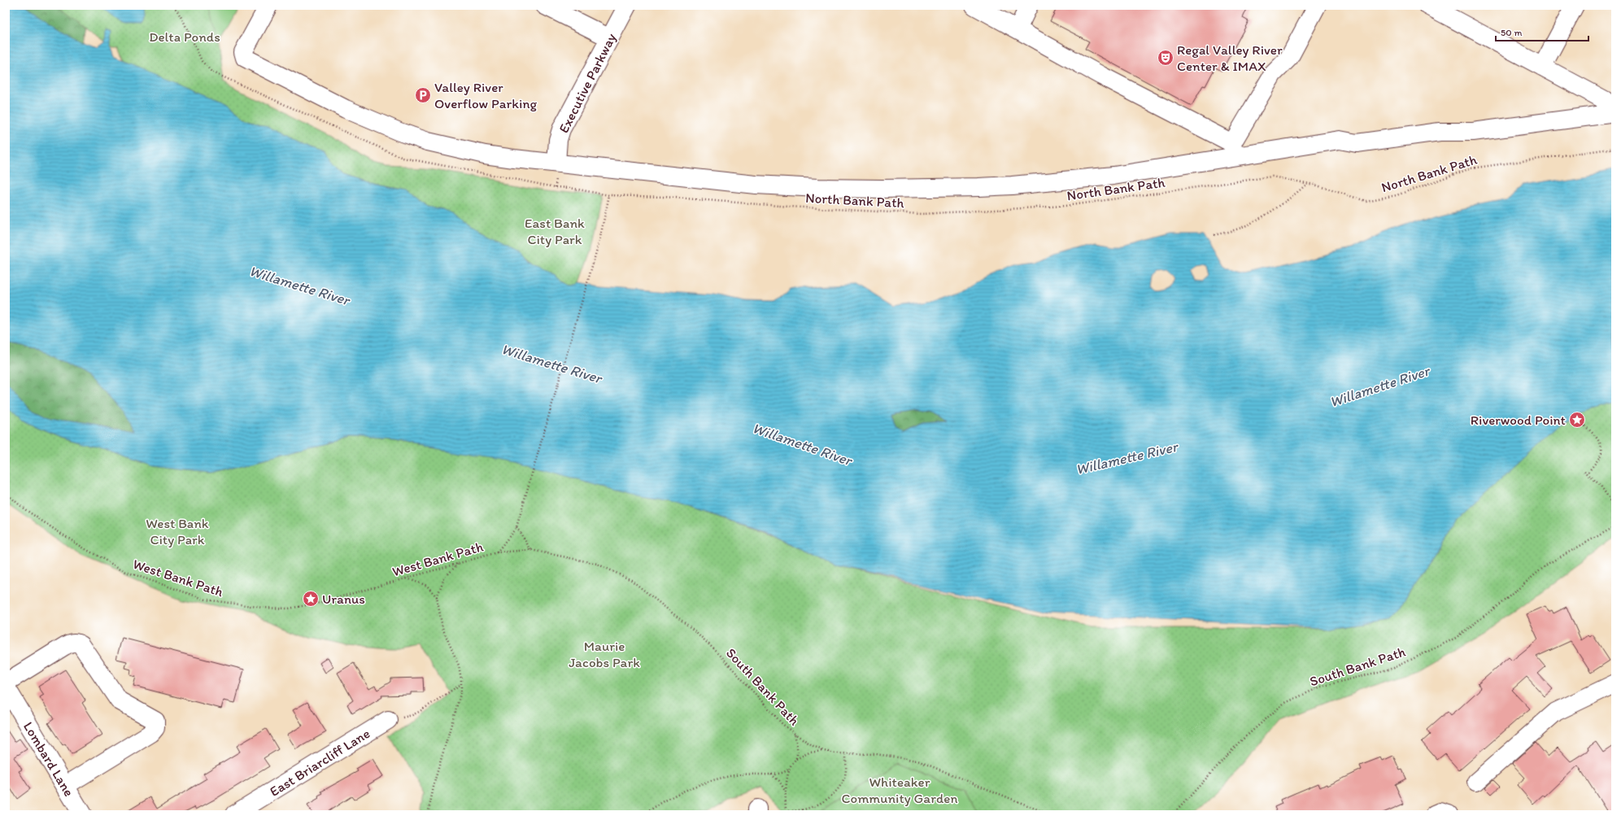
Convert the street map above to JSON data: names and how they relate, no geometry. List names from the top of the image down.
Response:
{
  "streets": {
    "street": ["Executive Parkway", "Lombard Lane", "East Briarcliff Lane"],
    "path": ["North Bank Path", "West Bank Path", "South Bank Path"]
  },
  "crossings": [
    ["West Bank Path", "South Bank Path"]
  ],
  "water": ["Willamette River"],
  "parks": [
    "Delta Ponds",
    "East Bank City Park",
    "West Bank City Park",
    "Maurie Jacobs Park",
    "Whiteaker Community Garden"
  ],
  "places": {
    "theatre": ["Regal Valley River Center & IMAX"],
    "parking": ["Valley River Overflow Parking"],
    "place": ["Riverwood Point", "Uranus"]
  },
  "scale_bar": "50 m"
}
